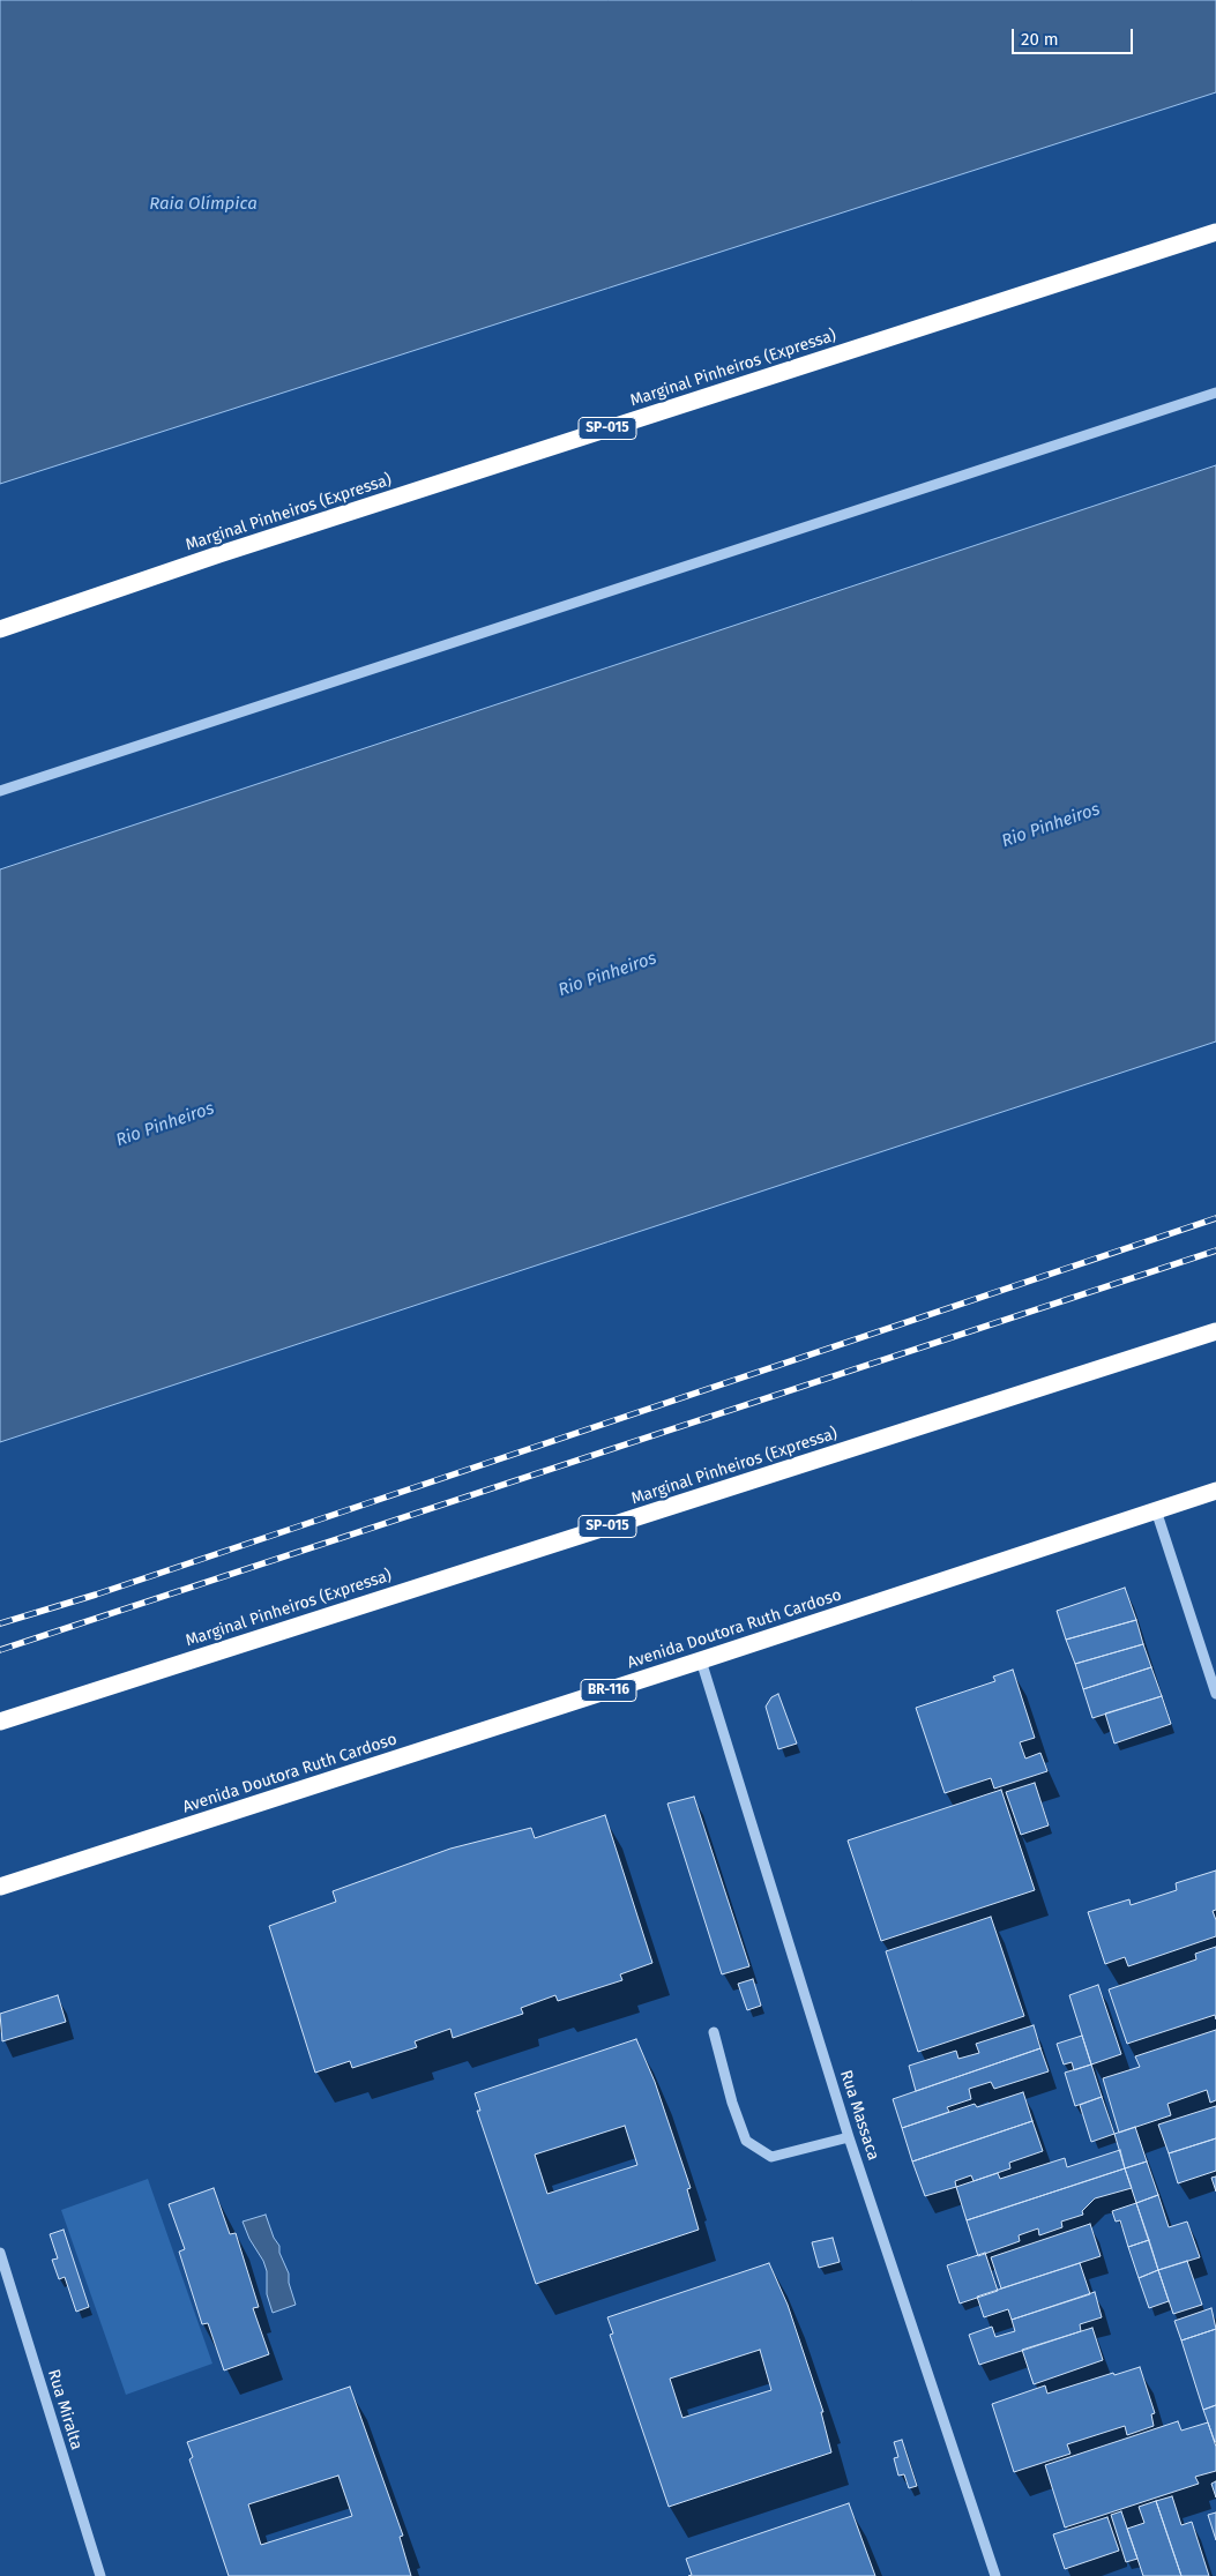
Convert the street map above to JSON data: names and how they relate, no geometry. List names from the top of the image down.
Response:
{
  "streets": {
    "highway": [
      "Marginal Pinheiros (Expressa)",
      "SP-015",
      "Avenida Doutora Ruth Cardoso",
      "BR-116"
    ],
    "street": ["Rua Massaca", "Rua Miralta"]
  },
  "crossings": [
    ["Avenida Doutora Ruth Cardoso", "Rua Massaca"]
  ],
  "water": ["Raia Olímpica", "Rio Pinheiros"],
  "scale_bar": "20 m"
}
